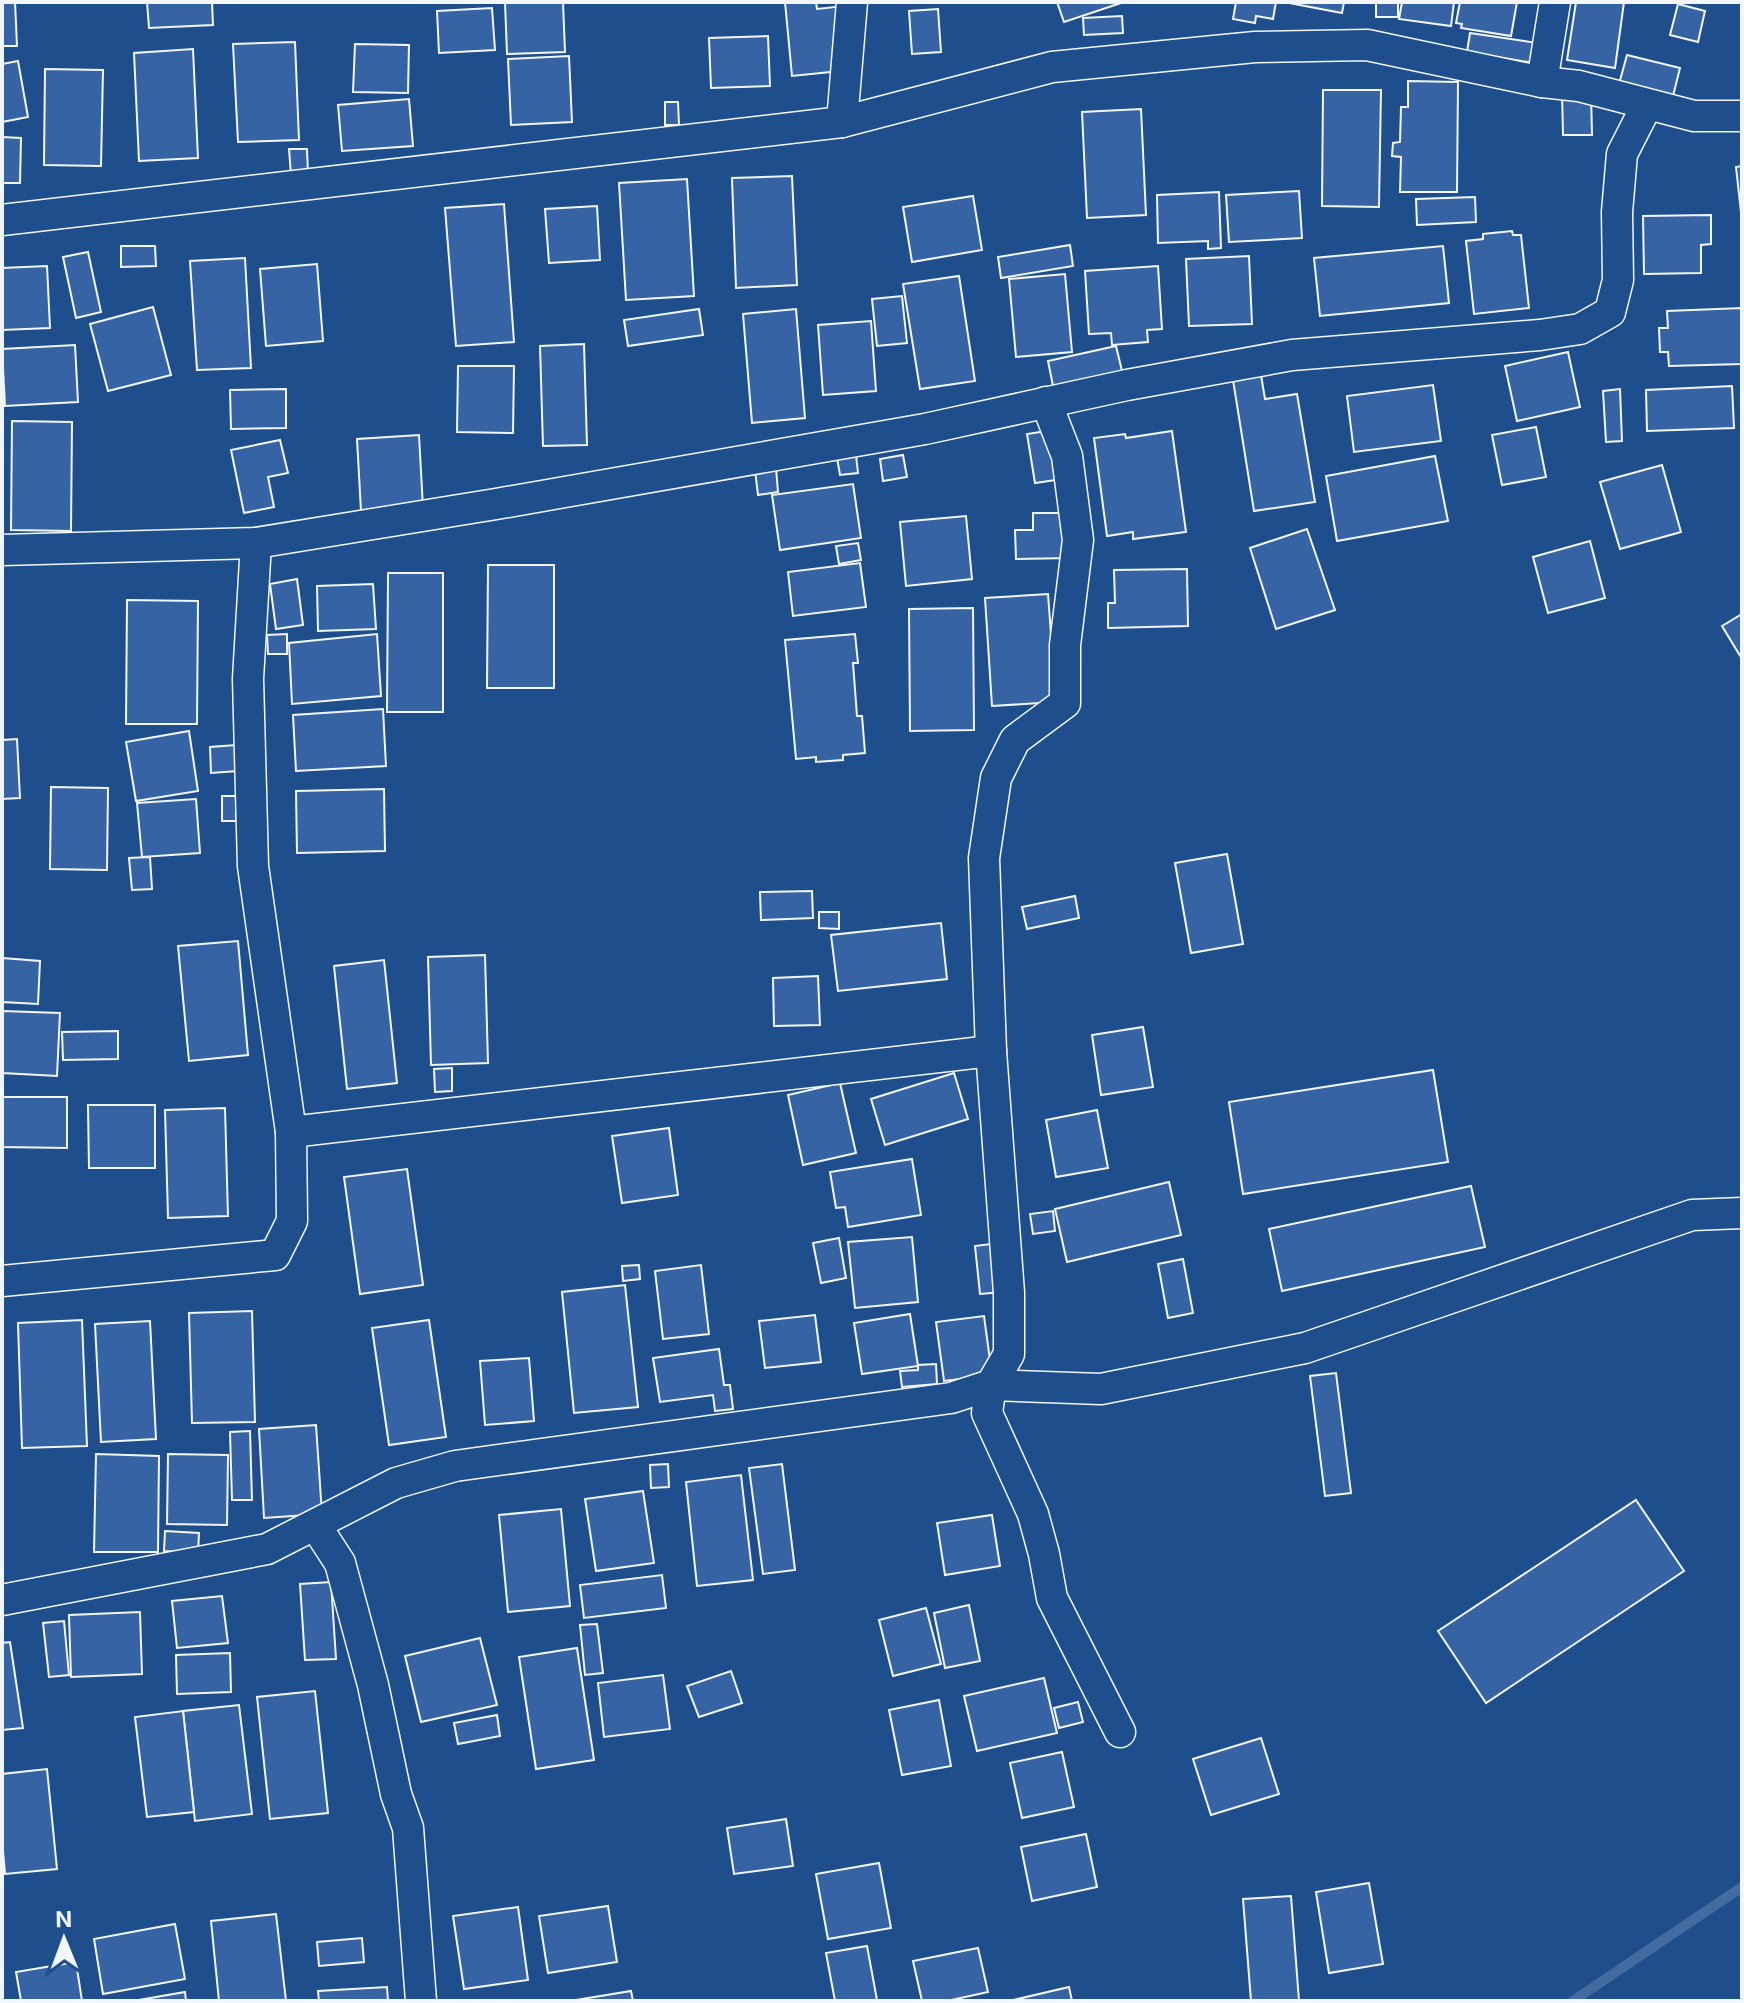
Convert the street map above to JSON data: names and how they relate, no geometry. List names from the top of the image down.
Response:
{
  "north": "top"
}
